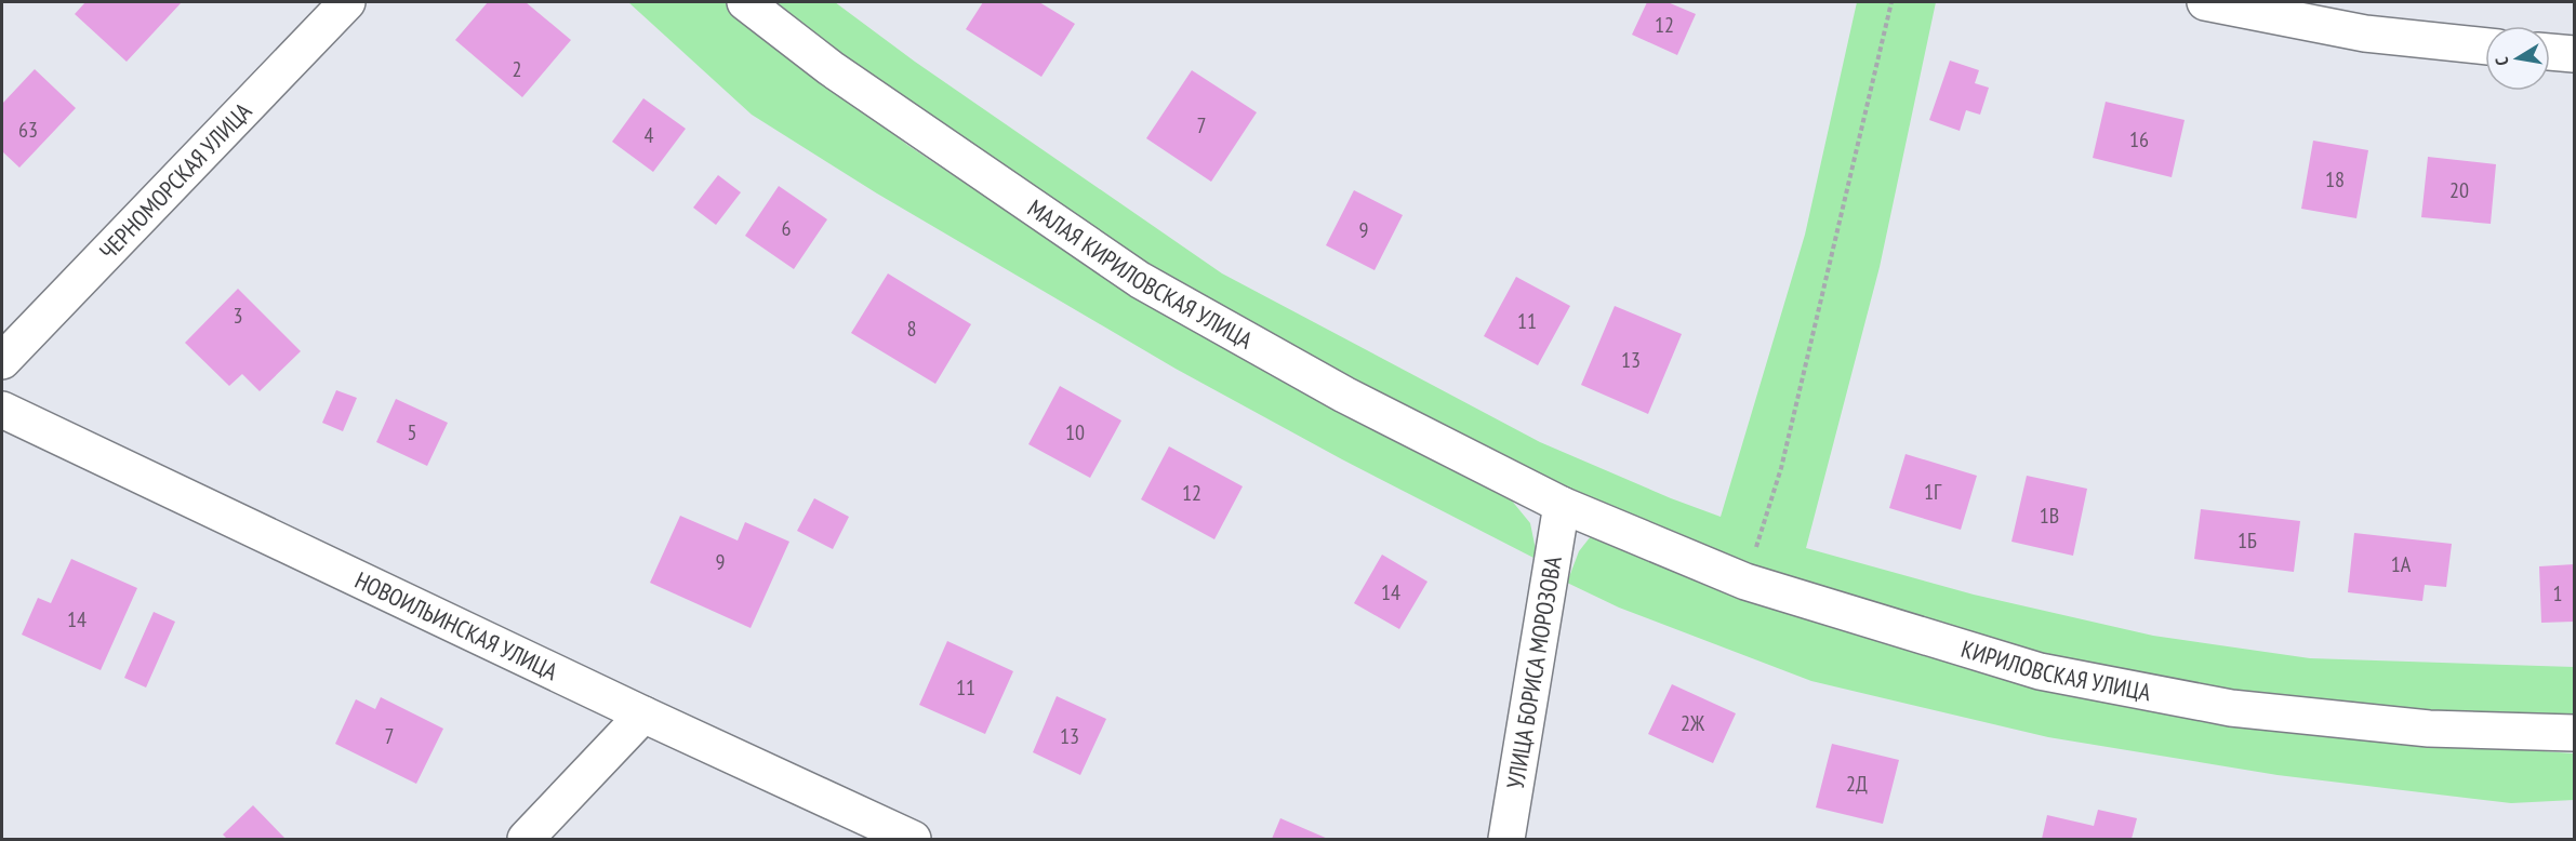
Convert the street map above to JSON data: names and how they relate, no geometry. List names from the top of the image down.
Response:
{
  "streets": {
    "street": [
      "ЧЕРНОМОРСКАЯ УЛИЦА",
      "МАЛАЯ КИРИЛОВСКАЯ УЛИЦА",
      "НОВОИЛЬИНСКАЯ УЛИЦА",
      "КИРИЛОВСКАЯ УЛИЦА",
      "УЛИЦА БОРИСА МОРОЗОВА"
    ]
  },
  "crossings": [
    ["МАЛАЯ КИРИЛОВСКАЯ УЛИЦА", "КИРИЛОВСКАЯ УЛИЦА"],
    ["МАЛАЯ КИРИЛОВСКАЯ УЛИЦА", "УЛИЦА БОРИСА МОРОЗОВА"],
    ["КИРИЛОВСКАЯ УЛИЦА", "УЛИЦА БОРИСА МОРОЗОВА"]
  ],
  "house_numbers": [
    "12",
    "2",
    "7",
    "63",
    "4",
    "16",
    "18",
    "20",
    "6",
    "9",
    "3",
    "11",
    "8",
    "13",
    "5",
    "10",
    "1Г",
    "12",
    "1В",
    "1Б",
    "9",
    "1А",
    "14",
    "1",
    "14",
    "11",
    "2Ж",
    "7",
    "13",
    "2Д"
  ],
  "north": "left"
}
